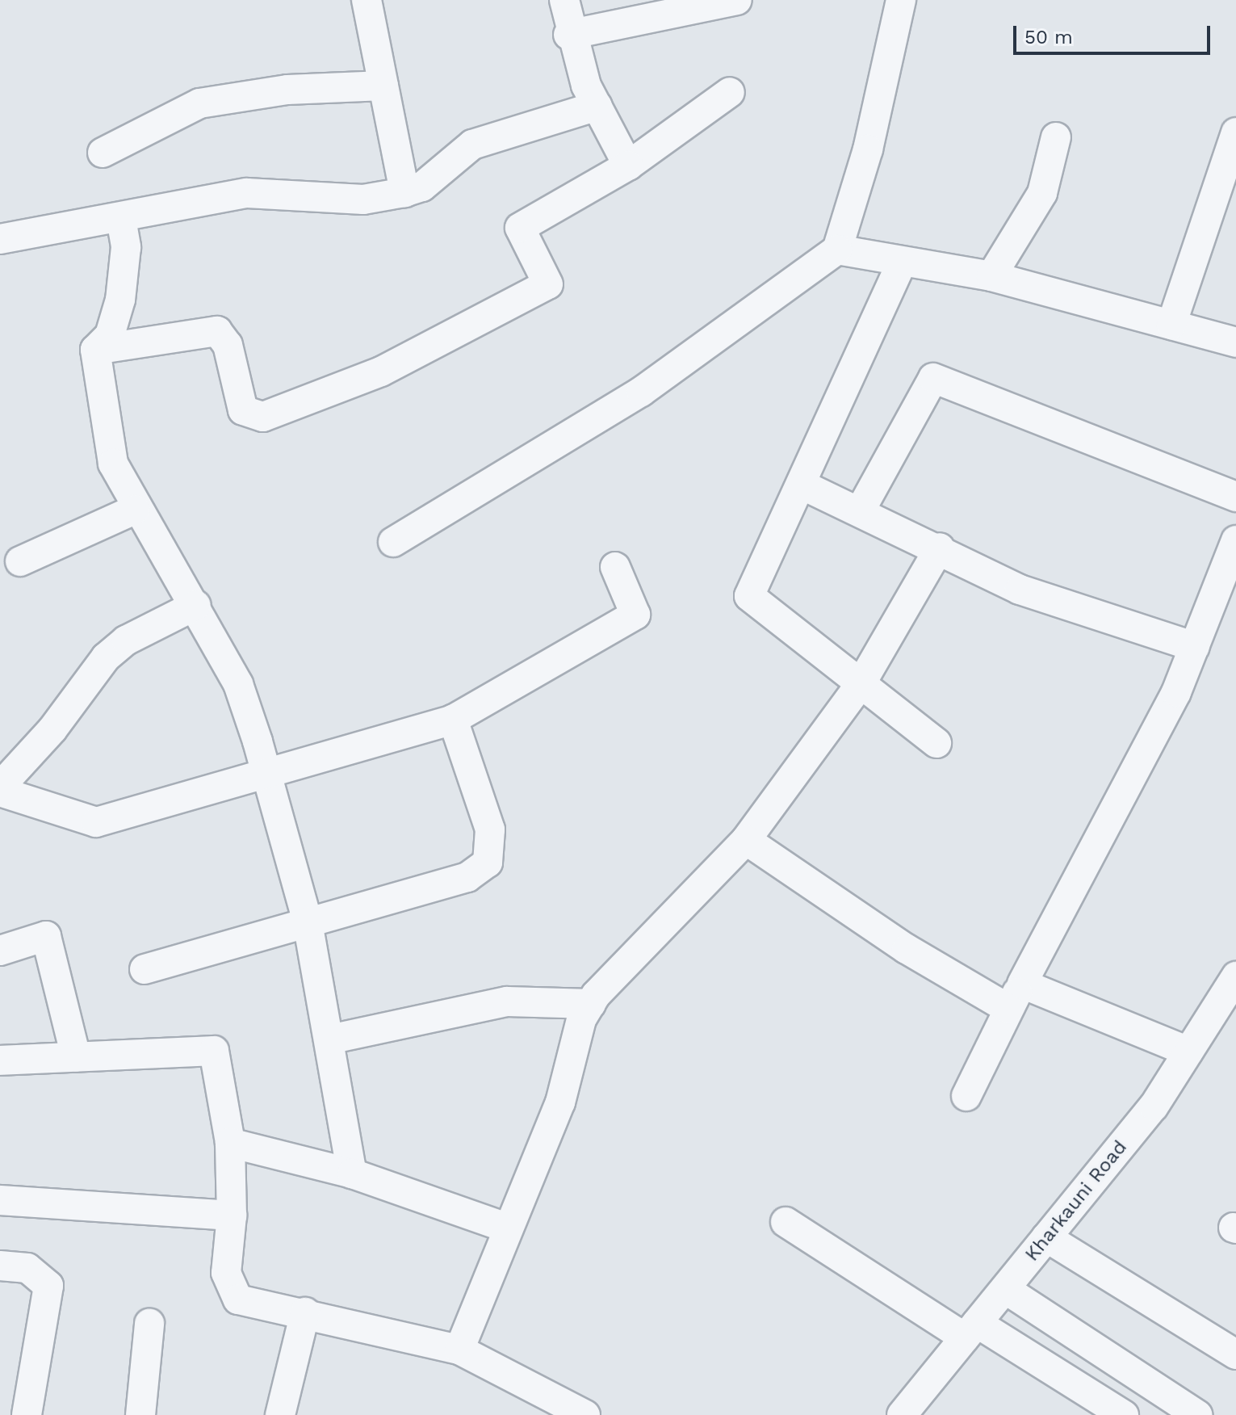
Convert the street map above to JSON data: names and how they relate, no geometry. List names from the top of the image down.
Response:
{
  "streets": {
    "street": ["Kharkauni Road"]
  },
  "scale_bar": "50 m"
}
